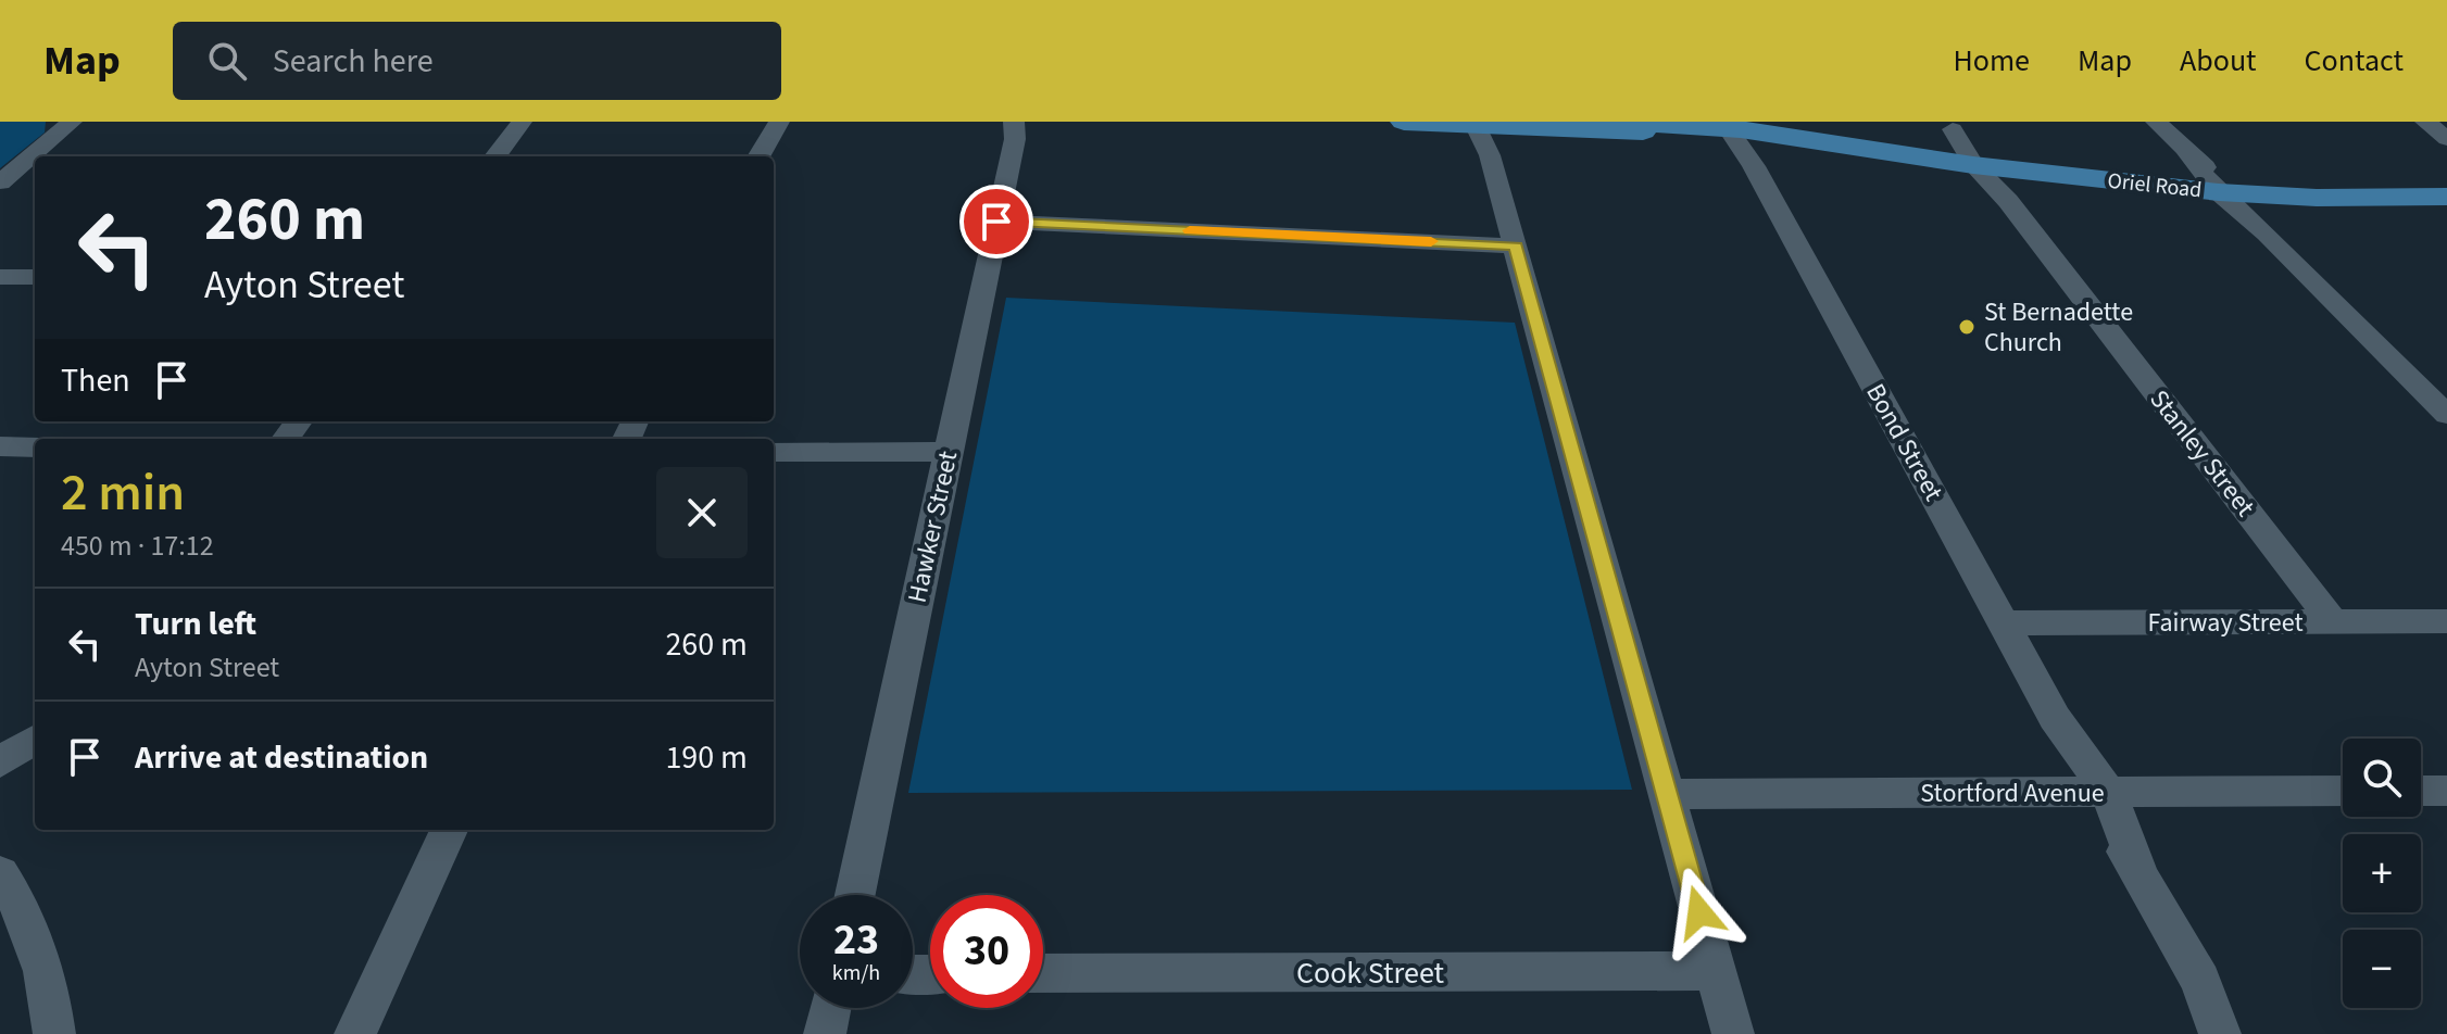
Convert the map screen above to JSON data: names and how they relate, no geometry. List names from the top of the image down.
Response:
{
  "streets": {
    "main road": ["Oriel Road"],
    "street": [
      "Bond Street",
      "Stanley Street",
      "Hawker Street",
      "Fairway Street",
      "Stortford Avenue",
      "Cook Street"
    ]
  },
  "crossings": [
    ["Oriel Road", "Bond Street"],
    ["Oriel Road", "Stanley Street"],
    ["Bond Street", "Fairway Street"],
    ["Bond Street", "Stortford Avenue"],
    ["Stanley Street", "Fairway Street"]
  ],
  "places": ["St Bernadette Church"],
  "page": {
    "header": "Map",
    "search": "Search here",
    "nav": [
      "Home",
      "Map",
      "About",
      "Contact"
    ],
    "turn": ["260 m", "Ayton Street"],
    "then": "Then",
    "heading": ["2 min", "450 m · 17:12"],
    "list": [
      {
        "name": "Turn left",
        "note": "Ayton Street",
        "value": "260 m"
      },
      {
        "name": "Arrive at destination",
        "value": "190 m"
      }
    ],
    "map_buttons": ["+", "−"],
    "speed": "23 km/h",
    "limit": "30"
  }
}
